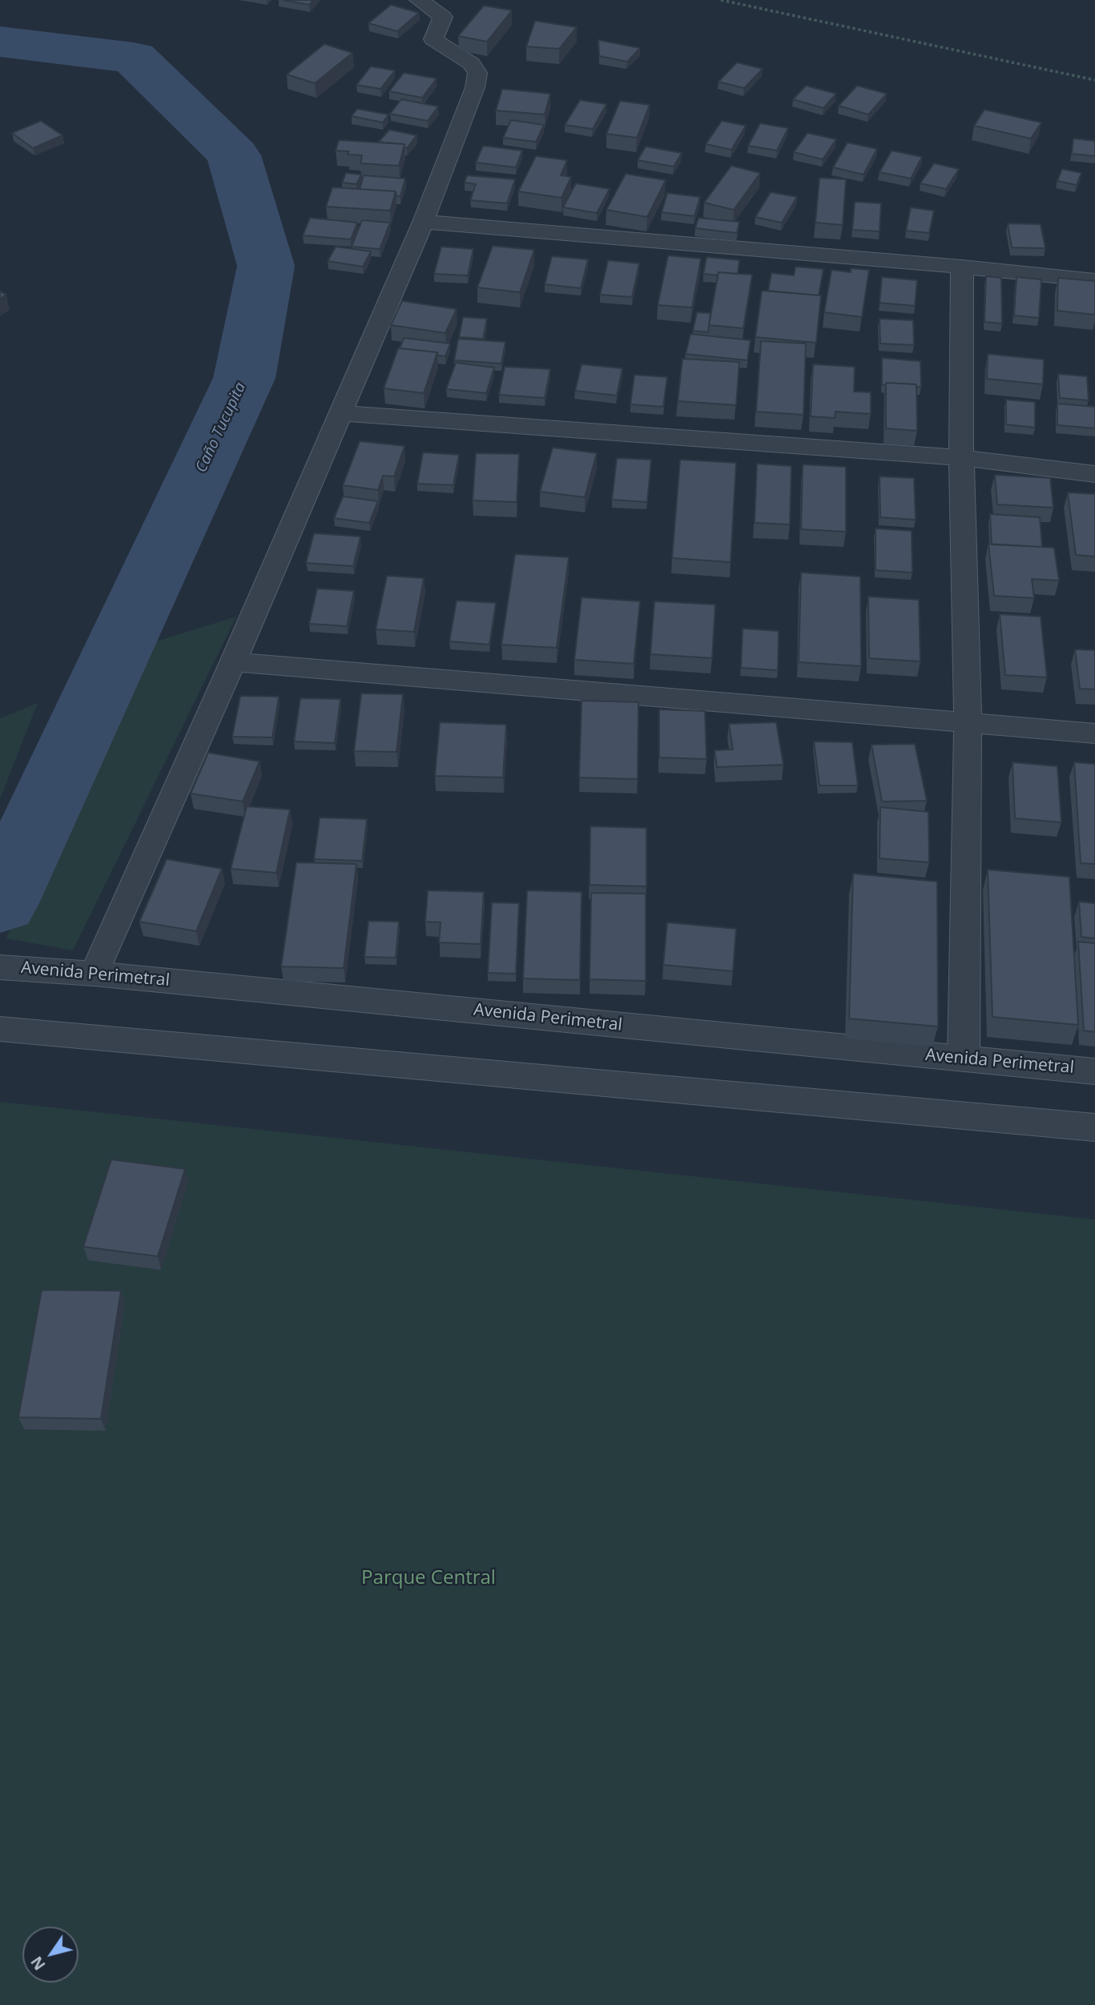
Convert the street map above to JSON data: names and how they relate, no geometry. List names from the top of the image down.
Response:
{
  "streets": {
    "street": ["Avenida Perimetral"]
  },
  "water": ["Caño Tucupita"],
  "parks": ["Parque Central"],
  "north": "bottom left"
}
